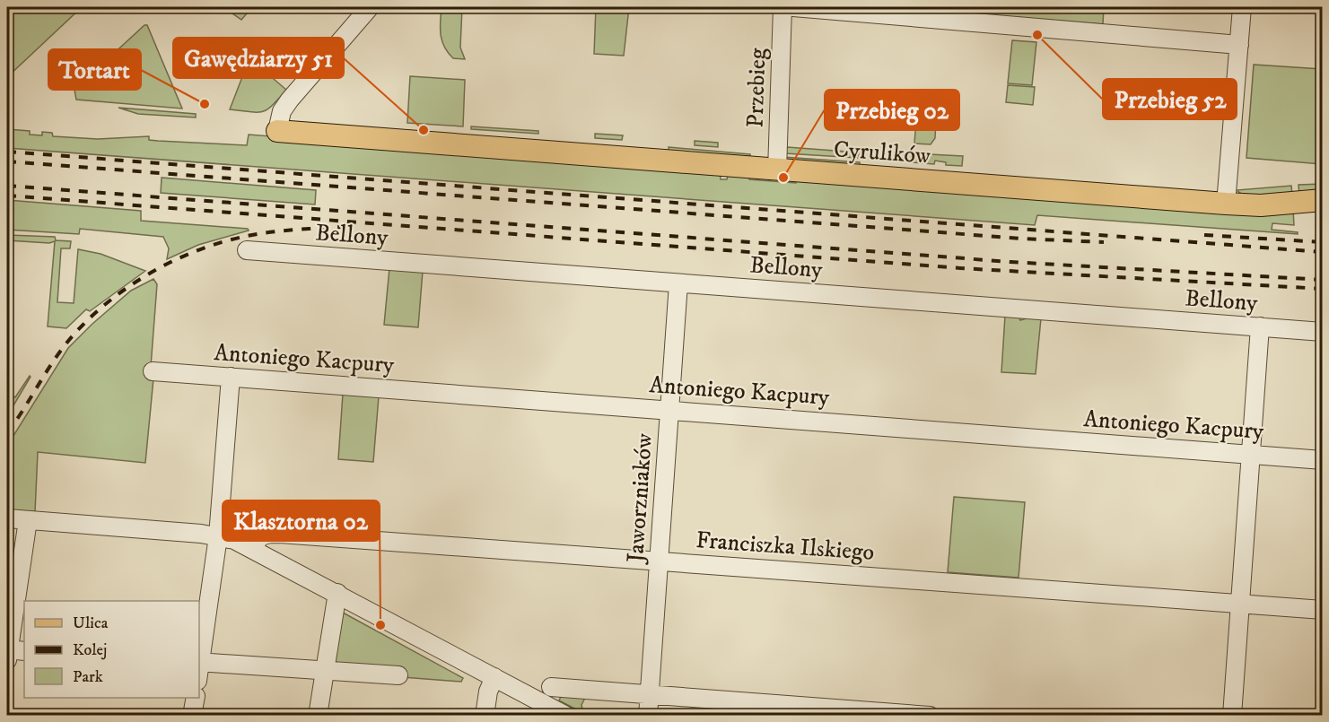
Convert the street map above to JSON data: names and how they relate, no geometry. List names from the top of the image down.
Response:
{
  "streets": {
    "main road": ["Cyrulików"],
    "street": [
      "Przebieg",
      "Bellony",
      "Antoniego Kacpury",
      "Jaworzniaków",
      "Franciszka Ilskiego"
    ]
  },
  "crossings": [
    ["Przebieg", "Cyrulików"],
    ["Bellony", "Jaworzniaków"],
    ["Antoniego Kacpury", "Jaworzniaków"],
    ["Jaworzniaków", "Franciszka Ilskiego"]
  ],
  "places": [
    "Przebieg 52",
    "Tortart",
    "Gawędziarzy 51",
    "Przebieg 02",
    "Klasztorna 02"
  ],
  "legend": ["Ulica", "Kolej", "Park"]
}
